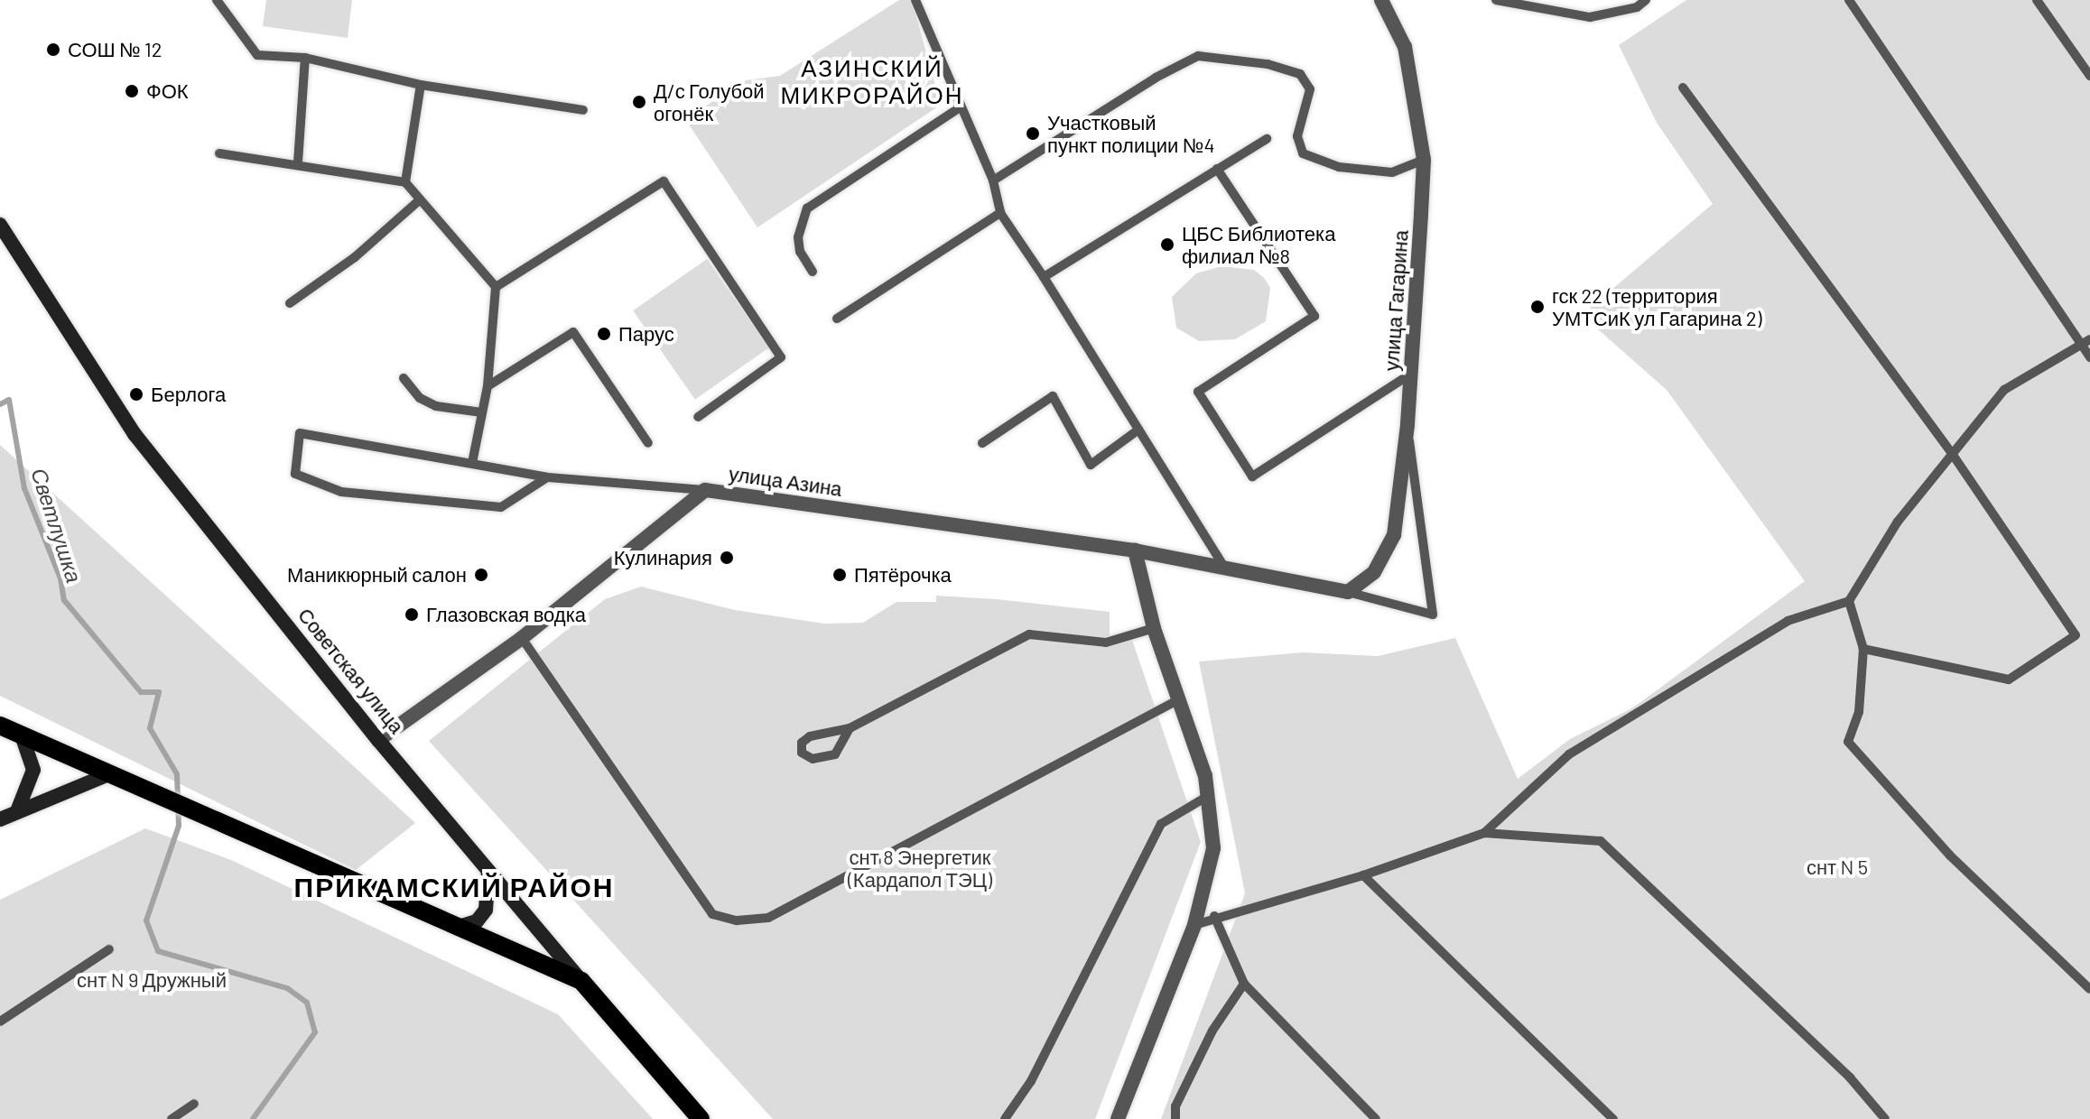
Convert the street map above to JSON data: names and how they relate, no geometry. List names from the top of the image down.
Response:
{
  "streets": {
    "main road": ["Советская улица"],
    "street": ["улица Гагарина", "улица Азина"]
  },
  "crossings": [
    ["улица Гагарина", "улица Азина"],
    ["улица Азина", "Советская улица"]
  ],
  "districts": ["АЗИНСКИЙ МИКРОРАЙОН", "ПРИКАМСКИЙ РАЙОН"],
  "water": ["Светлушка"],
  "parks": ["снт 8 Энергетик (Кардапол ТЭЦ)", "снт N 5", "снт N 9 Дружный"],
  "places": [
    "СОШ № 12",
    "ФОК",
    "Д/с Голубой огонёк",
    "Участковый пункт полиции №4",
    "ЦБС Библиотека филиал №8",
    "гск 22 (территория УМТСиК ул Гагарина 2)",
    "Парус",
    "Берлога",
    "Кулинария",
    "Маникюрный салон",
    "Пятёрочка",
    "Глазовская водка"
  ]
}
